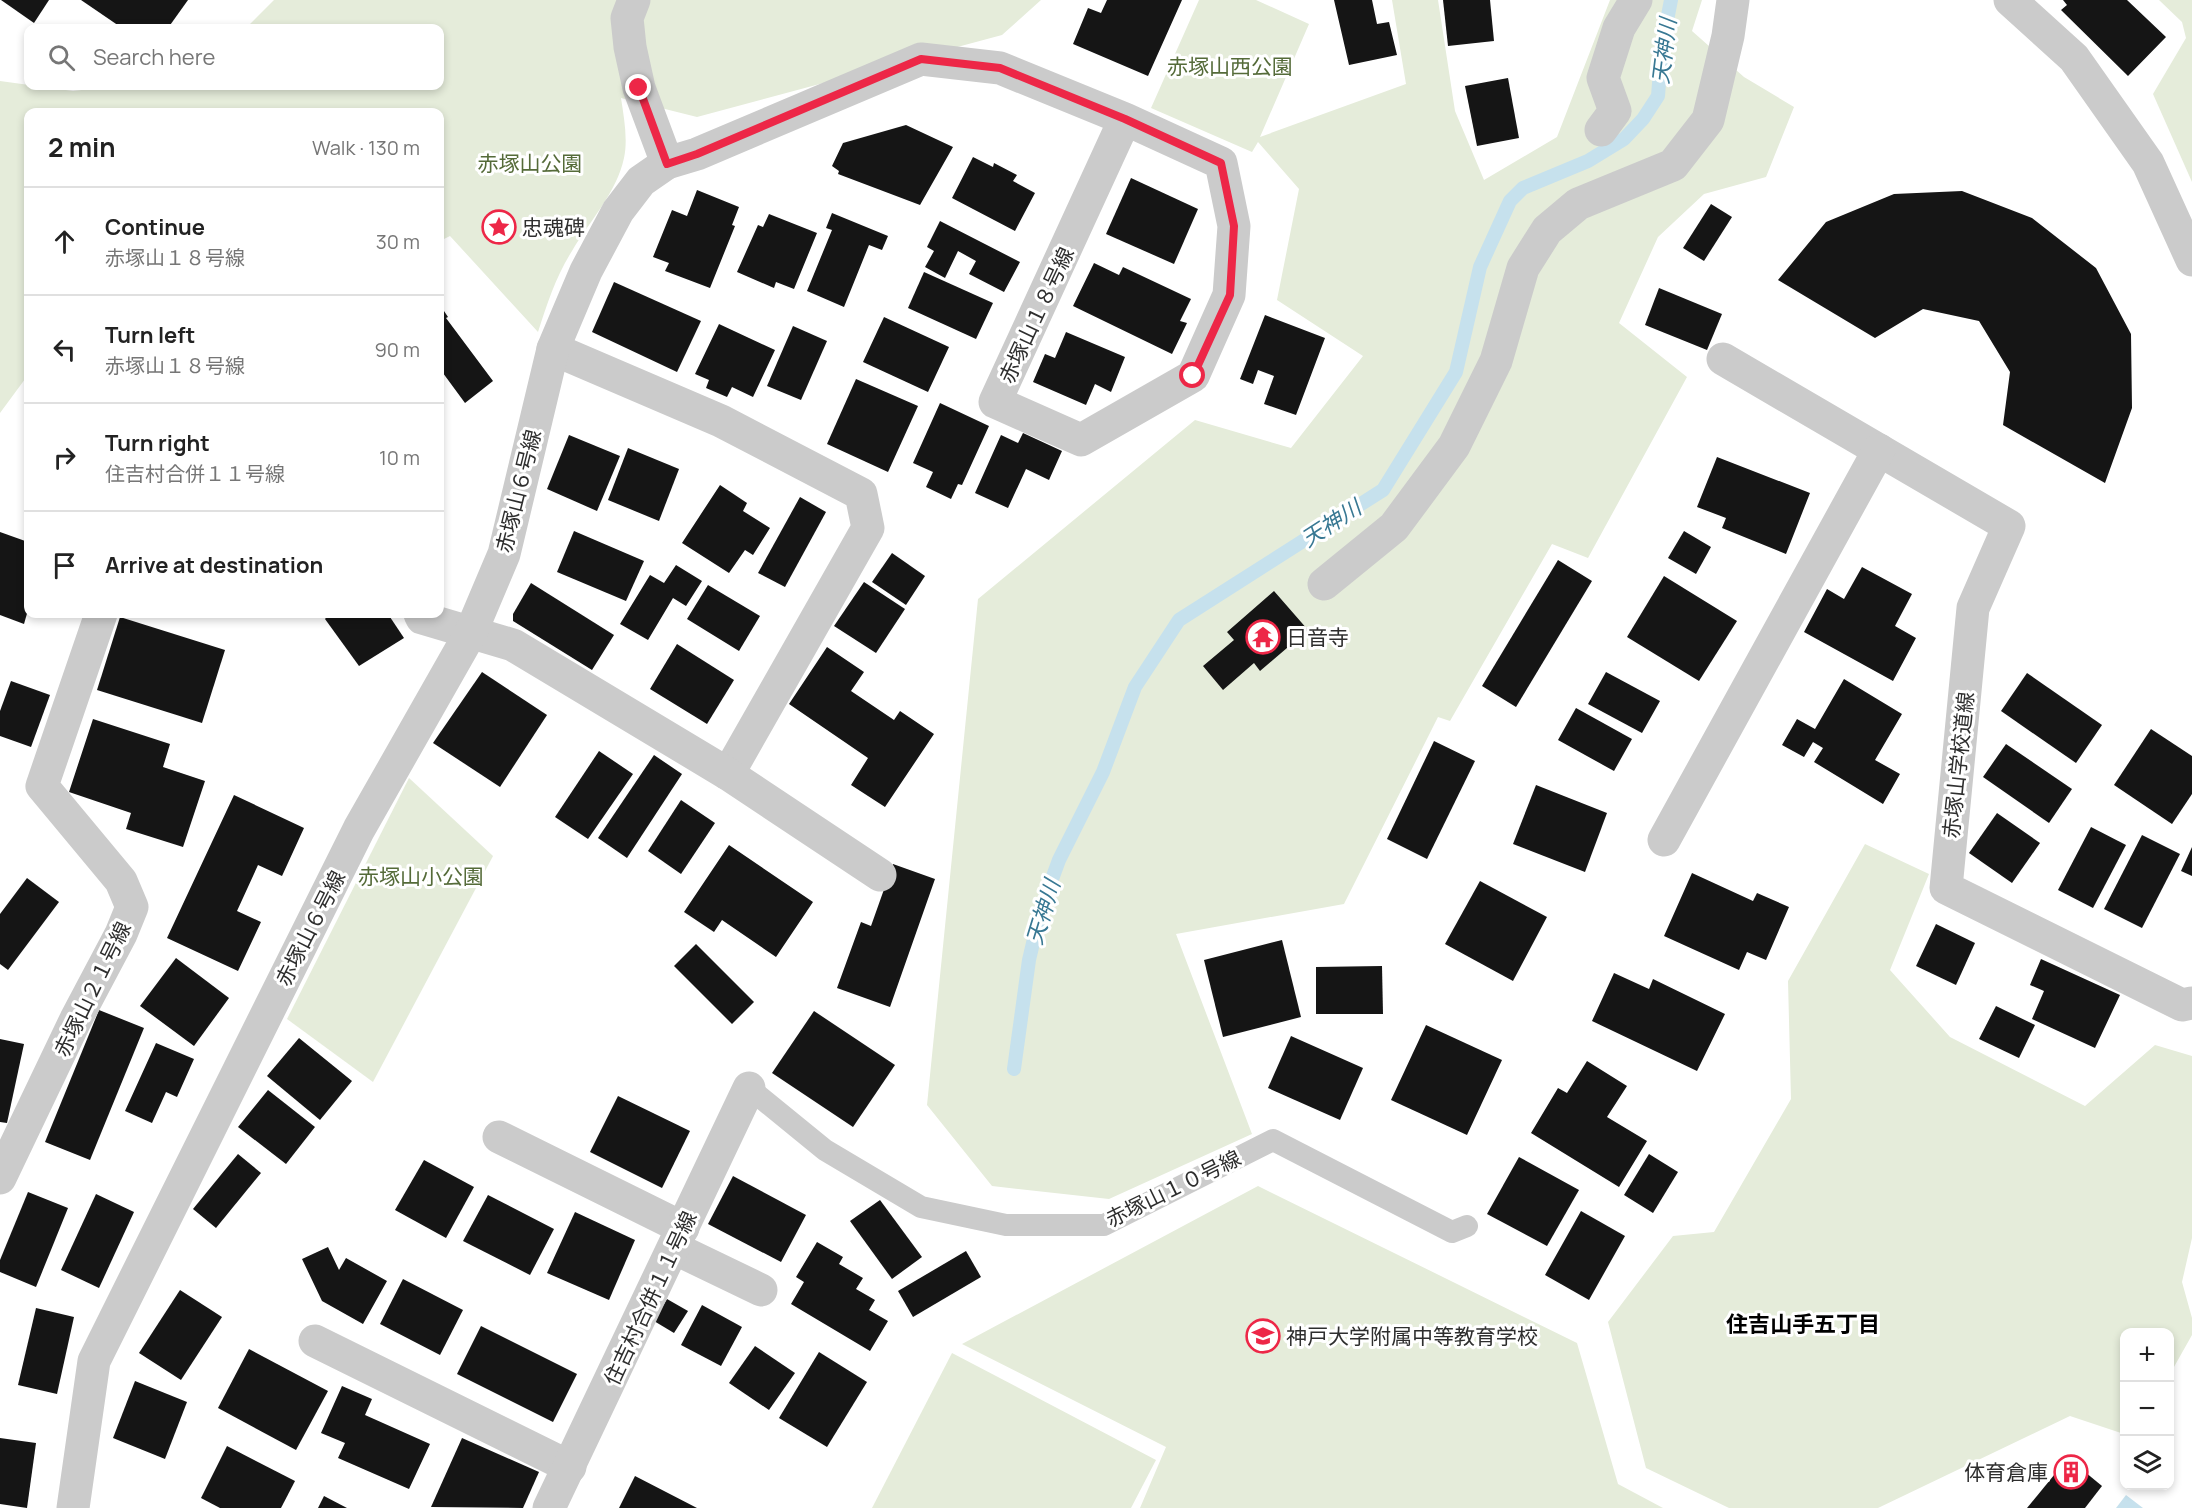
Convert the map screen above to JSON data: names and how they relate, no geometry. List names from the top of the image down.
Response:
{
  "streets": {
    "street": [
      "赤塚山１８号線",
      "赤塚山６号線",
      "赤塚山学校道線",
      "赤塚山２１号線",
      "住吉村合併１１号線"
    ],
    "lane": ["赤塚山１０号線"]
  },
  "crossings": [
    ["赤塚山１０号線", "住吉村合併１１号線"]
  ],
  "districts": ["住吉山手五丁目"],
  "water": ["天神川"],
  "parks": ["赤塚山西公園", "赤塚山公園", "赤塚山小公園"],
  "places": {
    "place": ["忠魂碑"],
    "temple": ["日音寺"],
    "school or university": ["神戸大学附属中等教育学校"],
    "building": ["体育倉庫"]
  },
  "page": {
    "search": "Search here",
    "heading": ["2 min", "Walk · 130 m"],
    "list": [
      ["Continue", "赤塚山１８号線", "30 m"],
      ["Turn left", "赤塚山１８号線", "90 m"],
      ["Turn right", "住吉村合併１１号線", "10 m"],
      "Arrive at destination"
    ],
    "map_buttons": ["+", "−"]
  }
}
